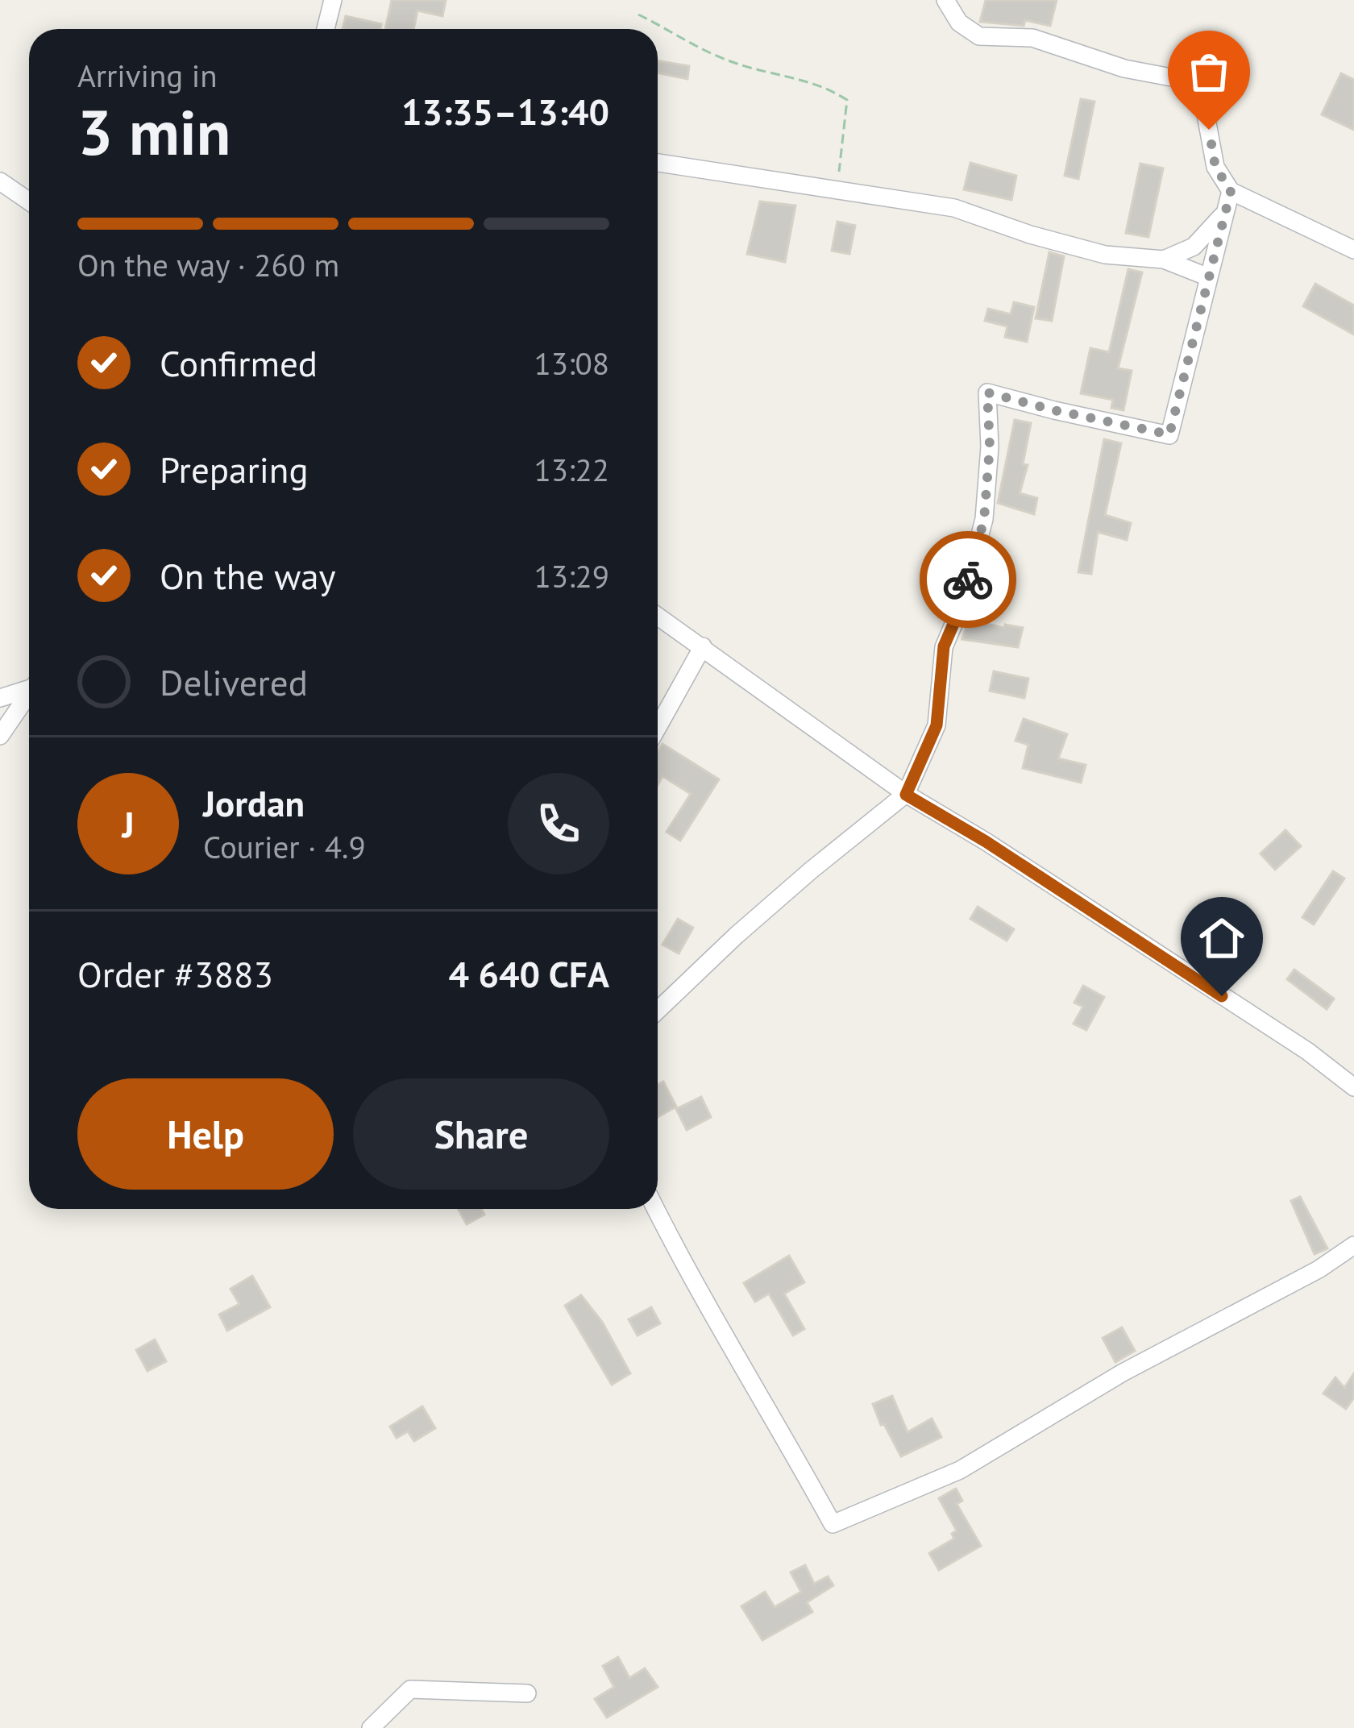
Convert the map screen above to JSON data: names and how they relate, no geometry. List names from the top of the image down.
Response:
{
  "page": {
    "heading": ["3 min", "Arriving in", "13:35–13:40"],
    "panel": [
      "Jordan",
      "Courier · 4.9",
      "Order #3883",
      "4 640 CFA"
    ],
    "bar": "On the way · 260 m",
    "list": [
      ["Confirmed", "13:08"],
      ["Preparing", "13:22"],
      ["On the way", "13:29"],
      "Delivered"
    ],
    "round": "J",
    "buttons": ["Help", "Share"]
  }
}
